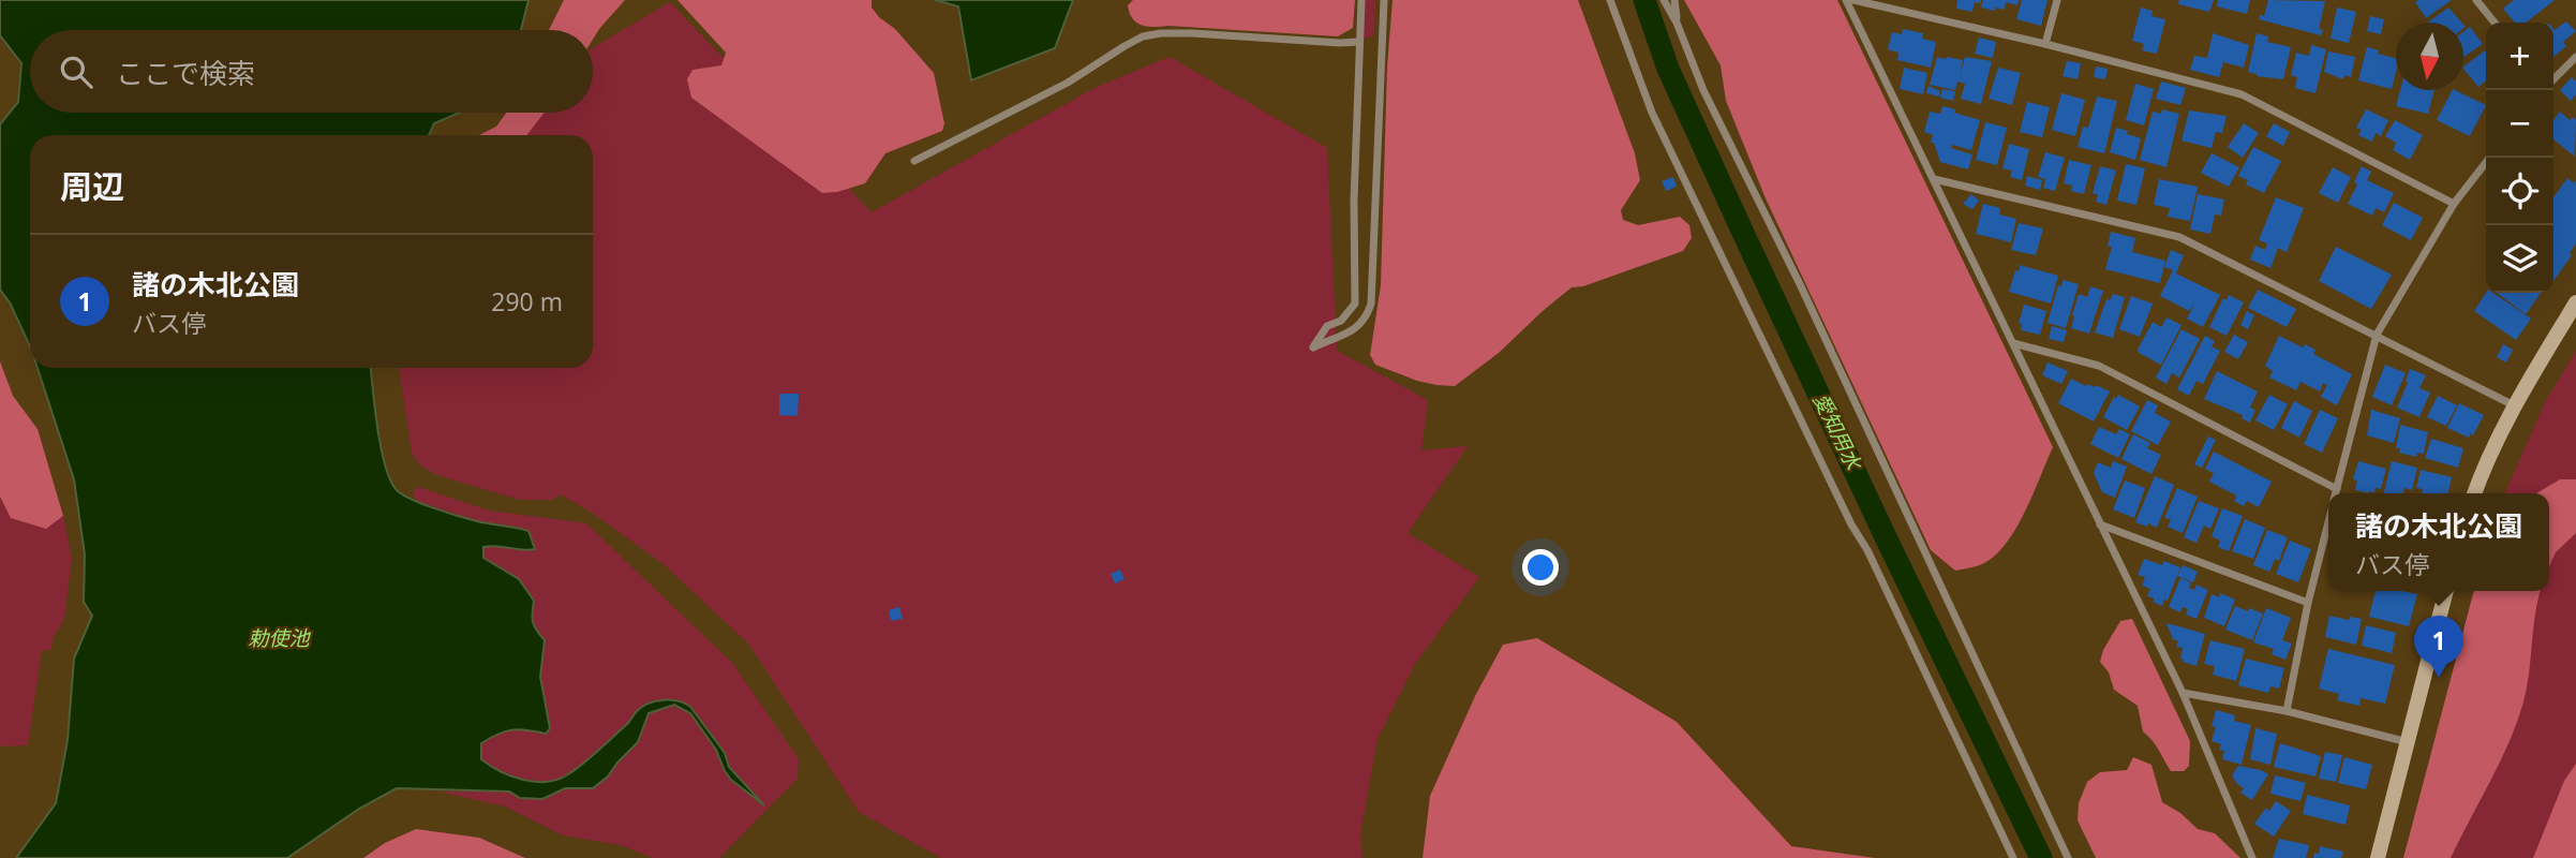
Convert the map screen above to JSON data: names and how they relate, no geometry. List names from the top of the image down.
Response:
{
  "water": ["愛知用水", "勅使池"],
  "north": "bottom",
  "page": {
    "map_buttons": ["+", "−"],
    "search": "ここで検索",
    "heading": "周辺",
    "list": [
      {
        "mark": "1",
        "name": "諸の木北公園",
        "note": "バス停",
        "value": "290 m"
      }
    ],
    "popup": ["諸の木北公園", "バス停"],
    "pins": "1"
  }
}
